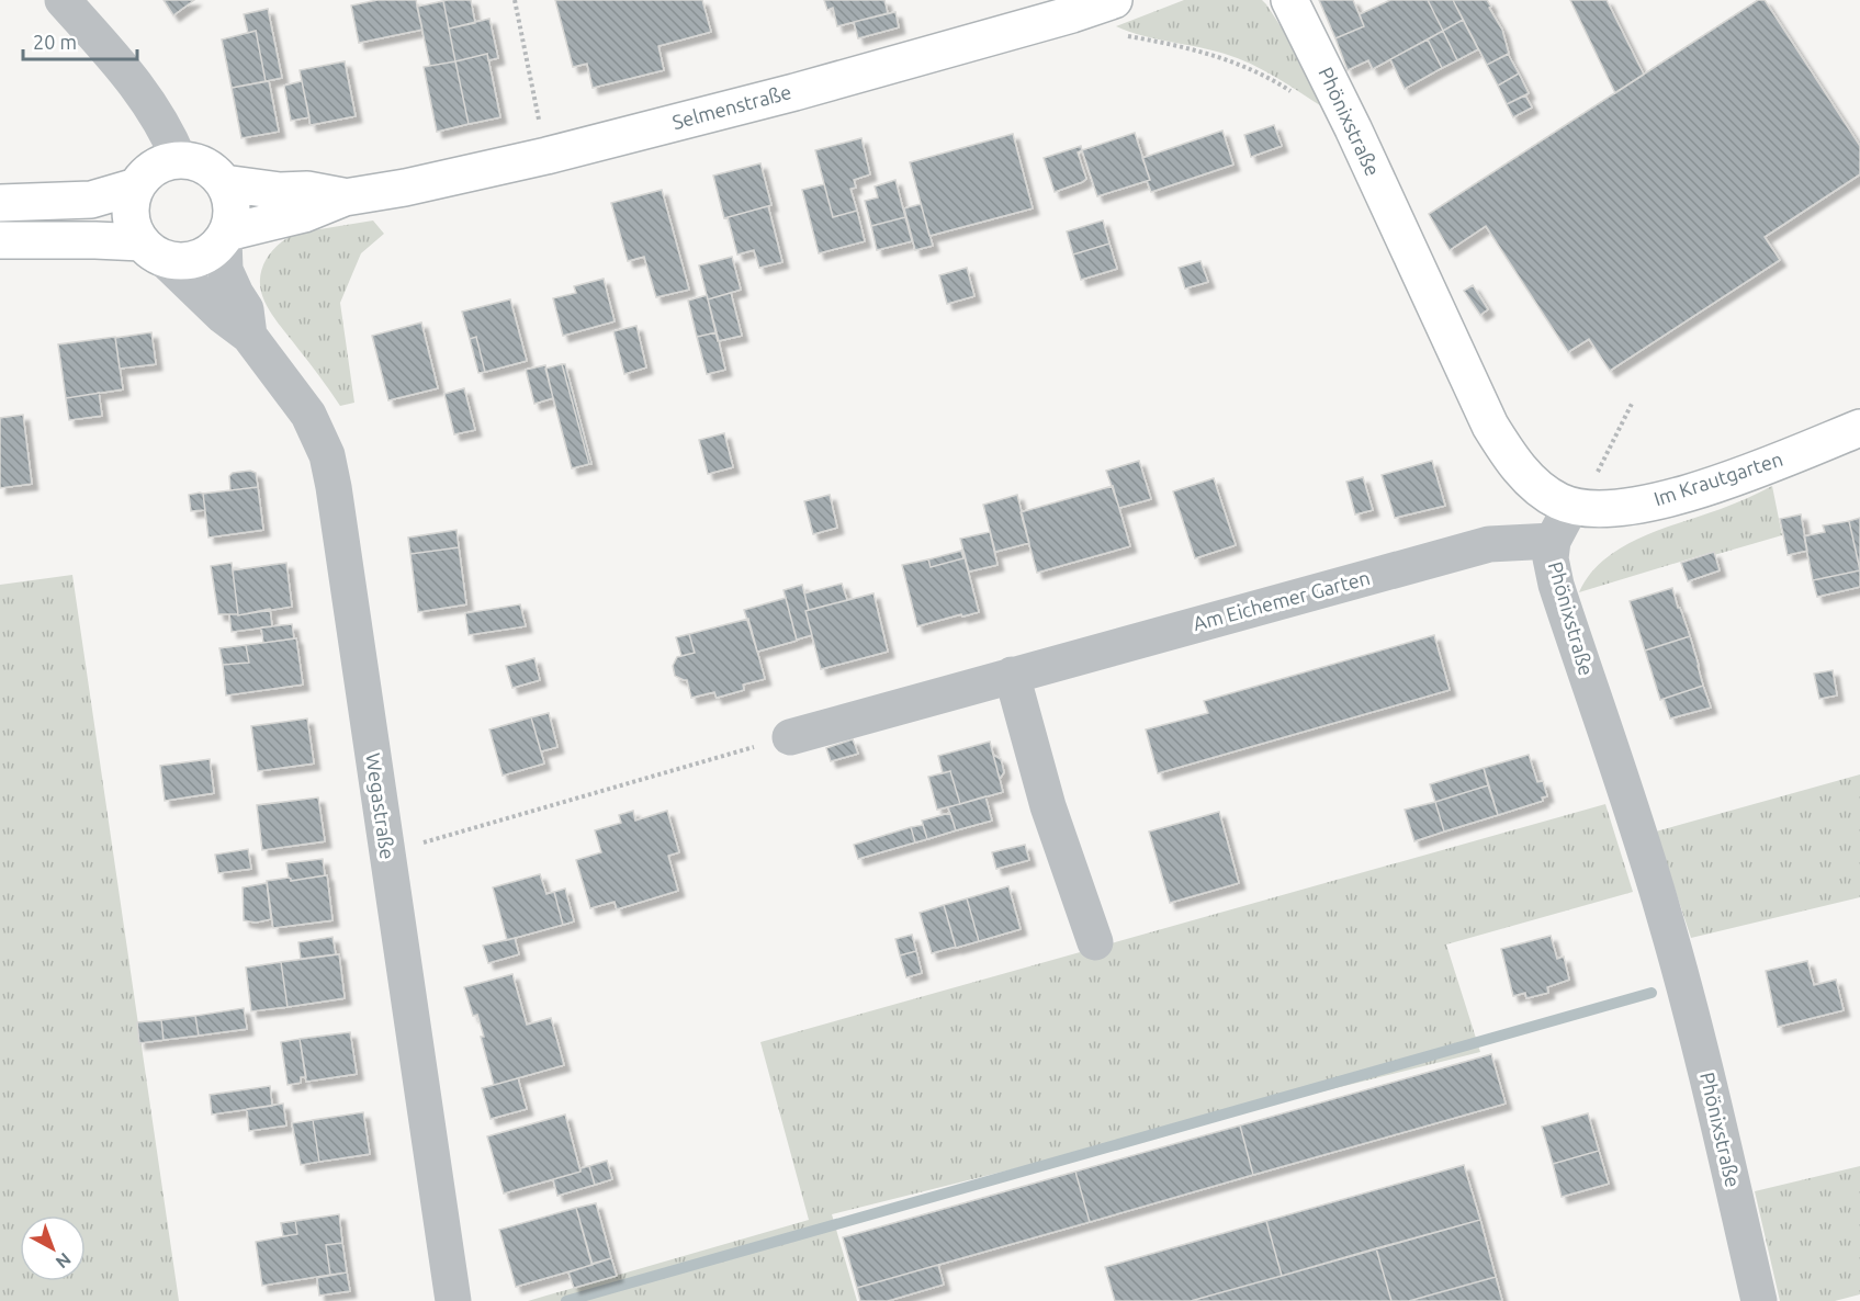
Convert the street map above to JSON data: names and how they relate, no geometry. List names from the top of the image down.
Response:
{
  "streets": {
    "main road": ["Selmenstraße", "Phönixstraße", "Im Krautgarten"],
    "street": ["Am Eichemer Garten", "Wegastraße"]
  },
  "crossings": [
    ["Selmenstraße", "Wegastraße"],
    ["Phönixstraße", "Im Krautgarten"],
    ["Phönixstraße", "Am Eichemer Garten"]
  ],
  "scale_bar": "20 m",
  "north": "bottom right"
}
